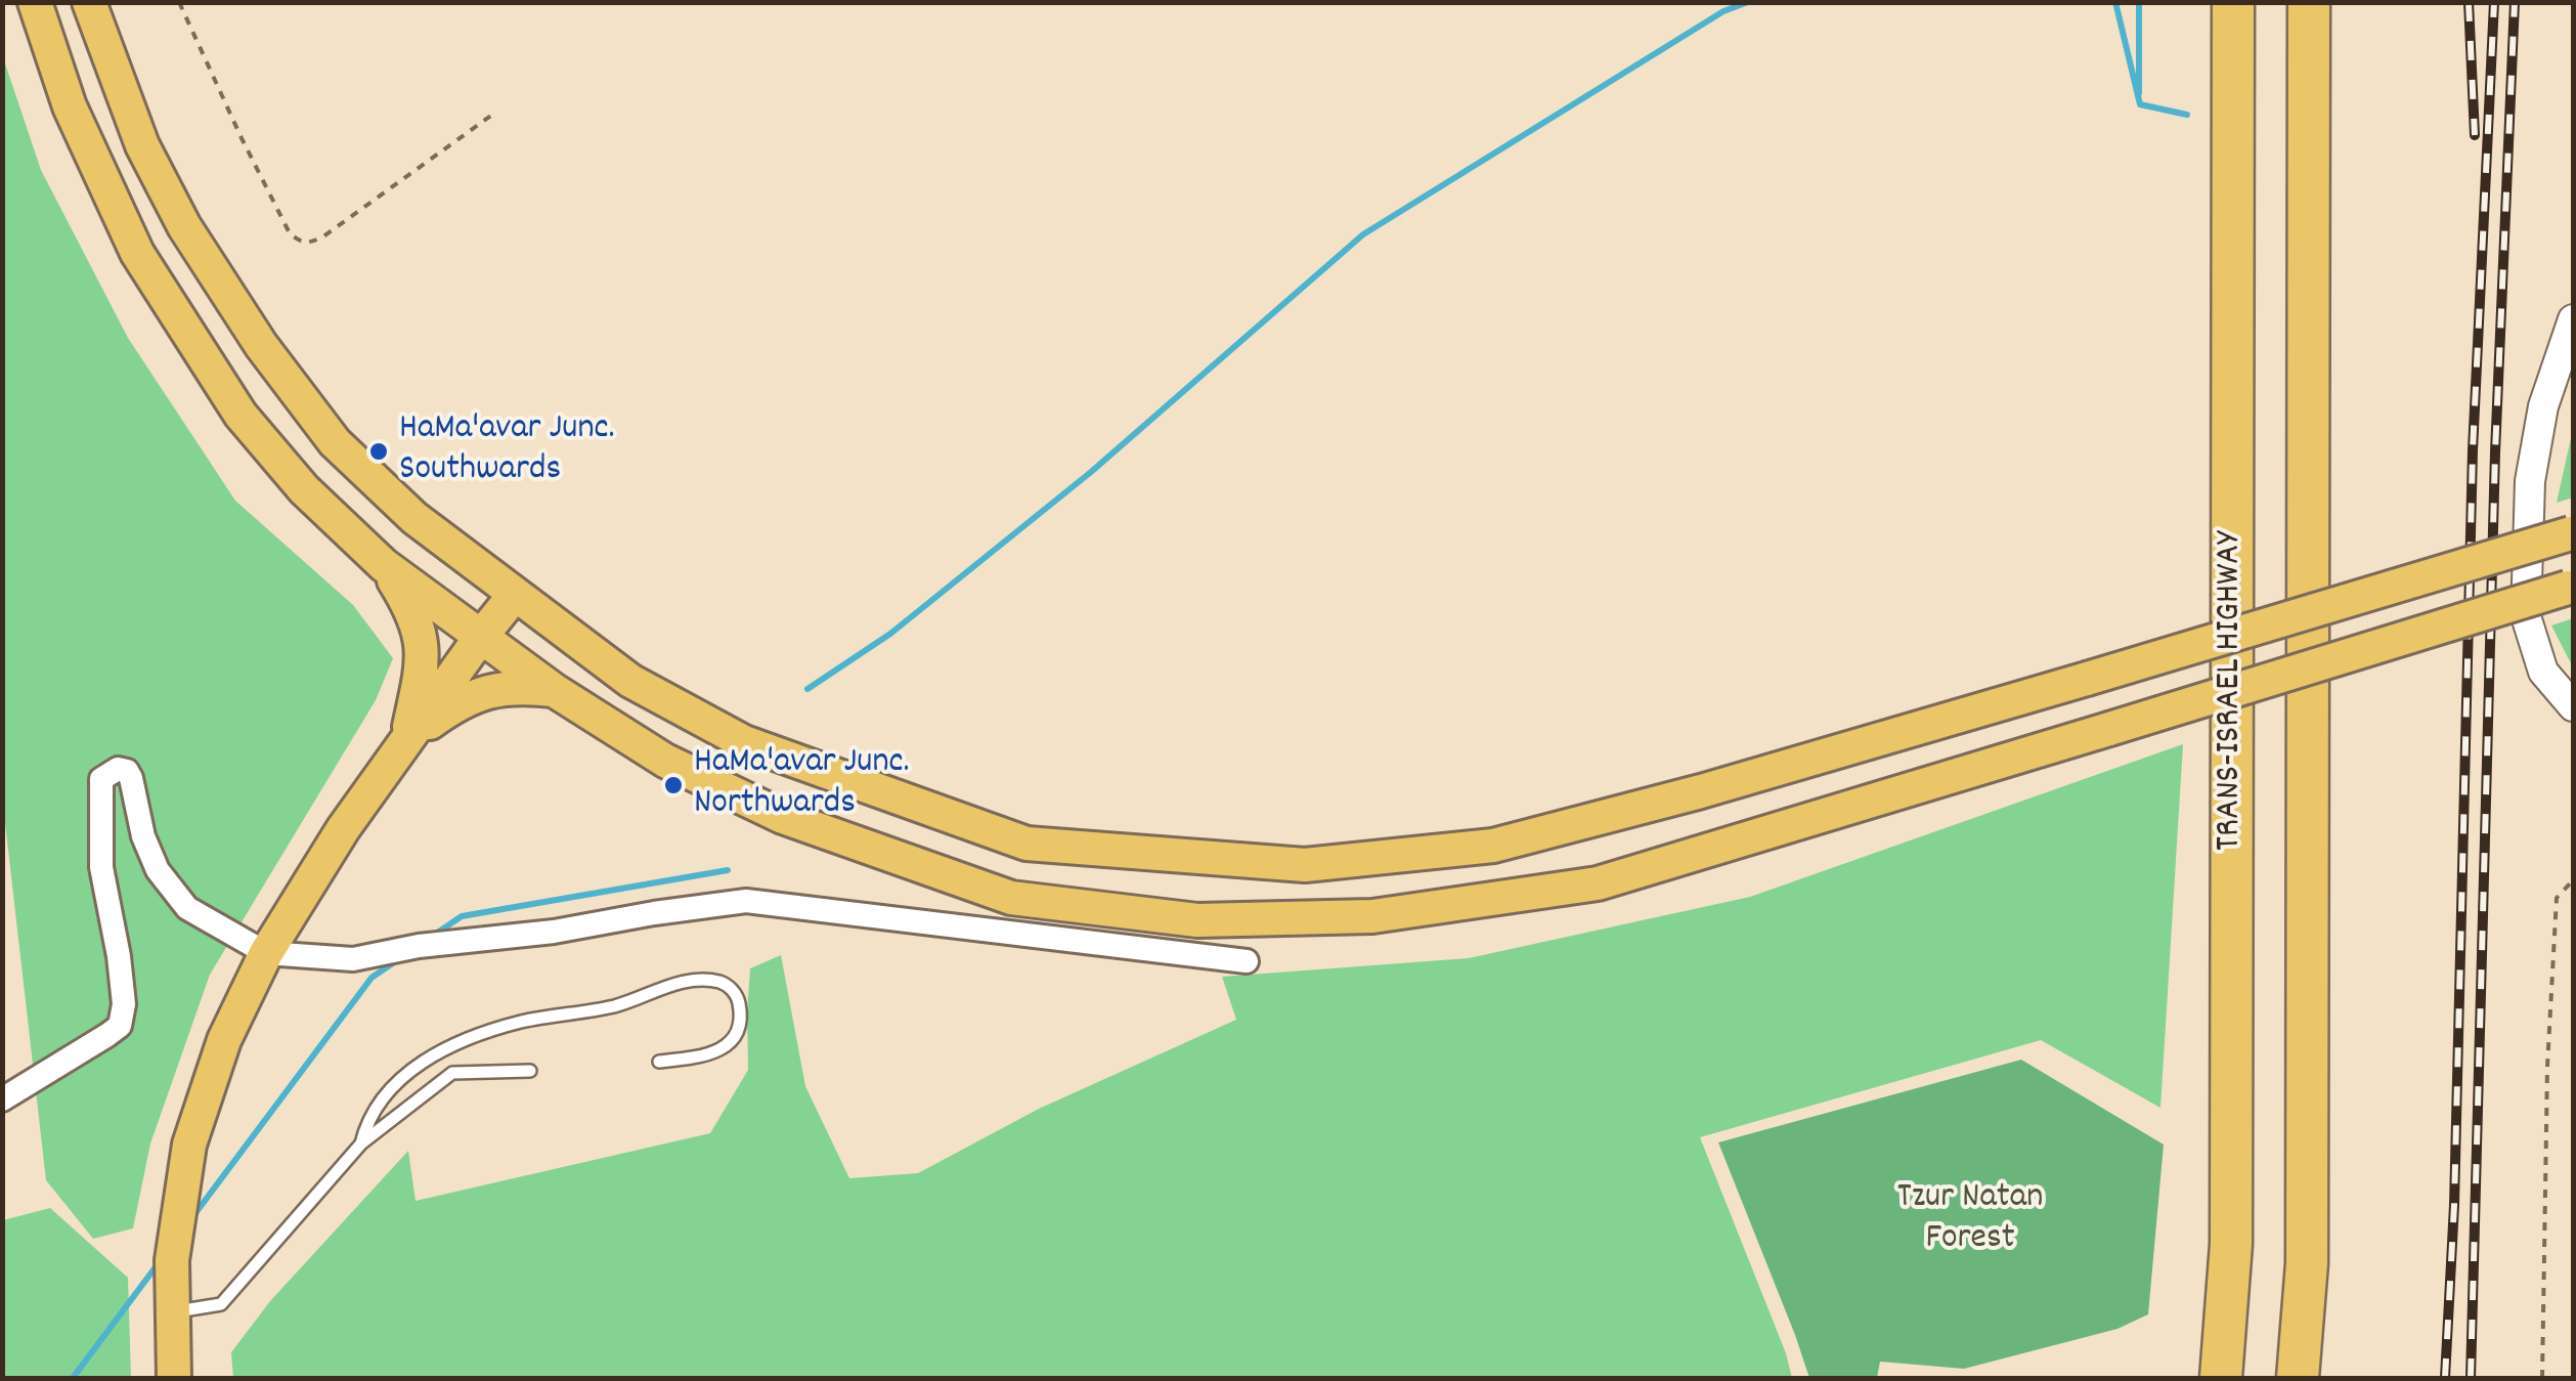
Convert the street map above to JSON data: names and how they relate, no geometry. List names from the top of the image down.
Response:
{
  "streets": {
    "highway": ["TRANS-ISRAEL HIGHWAY"]
  },
  "parks": ["Tzur Natan Forest"],
  "places": ["HaMa'avar Junc. Southwards", "HaMa'avar Junc. Northwards"]
}
